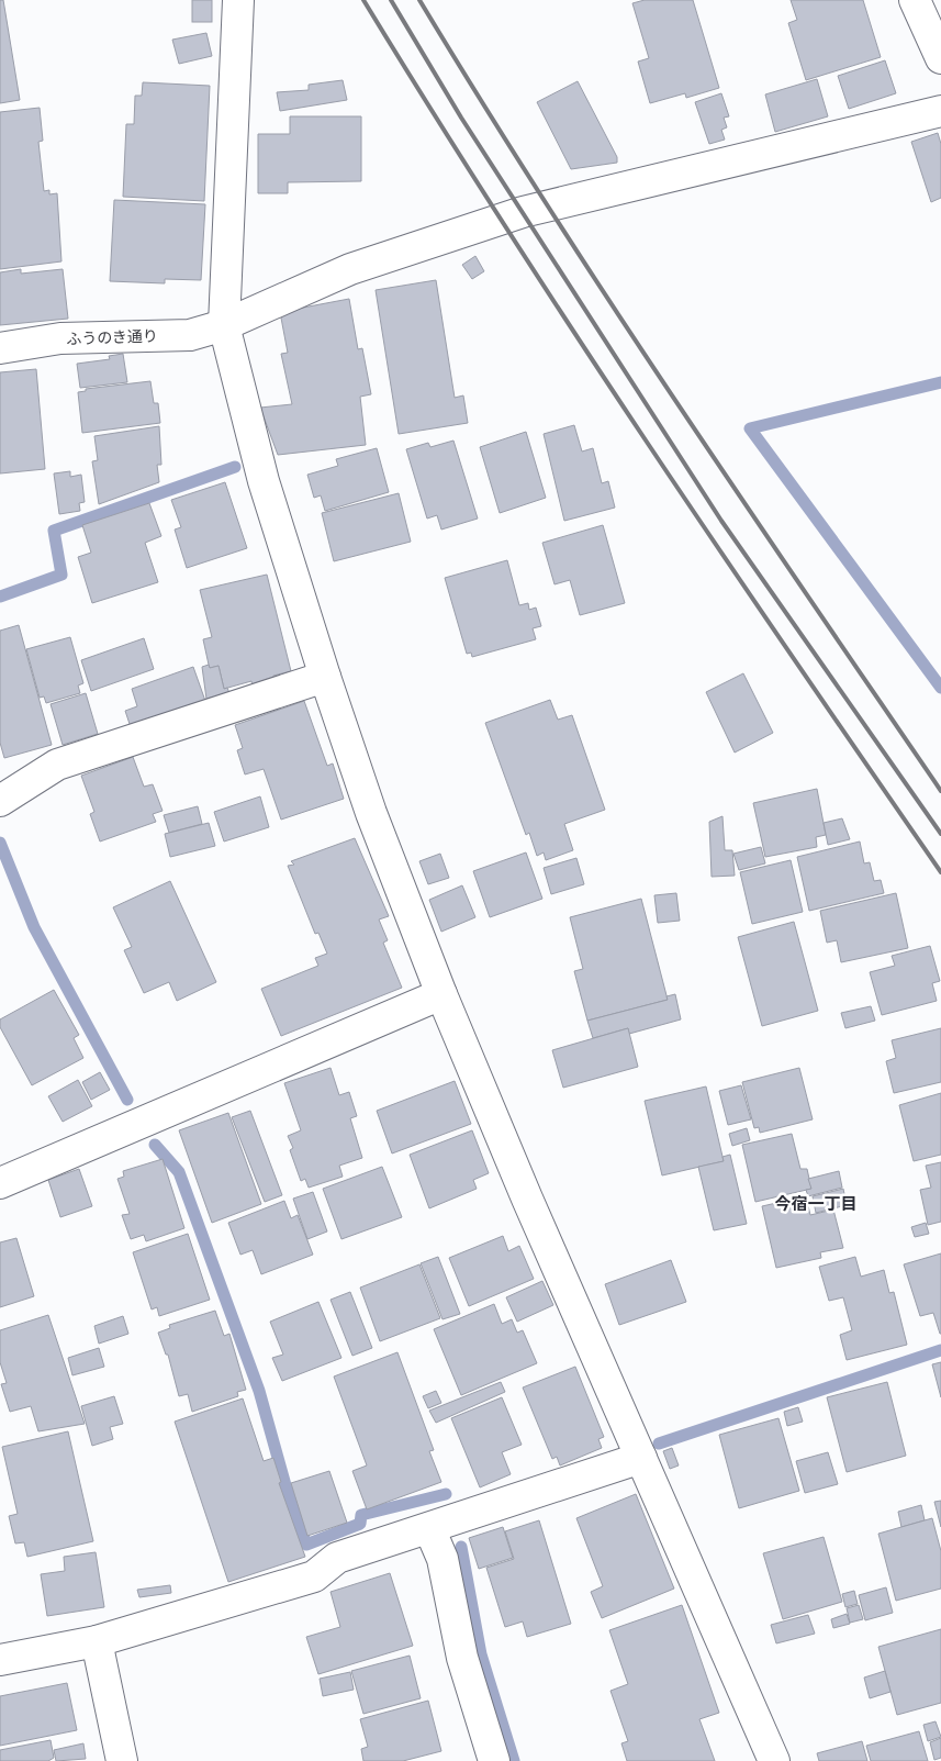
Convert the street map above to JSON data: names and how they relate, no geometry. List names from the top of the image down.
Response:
{
  "streets": {
    "street": ["ふうのき通り"]
  },
  "districts": ["今宿一丁目"]
}
